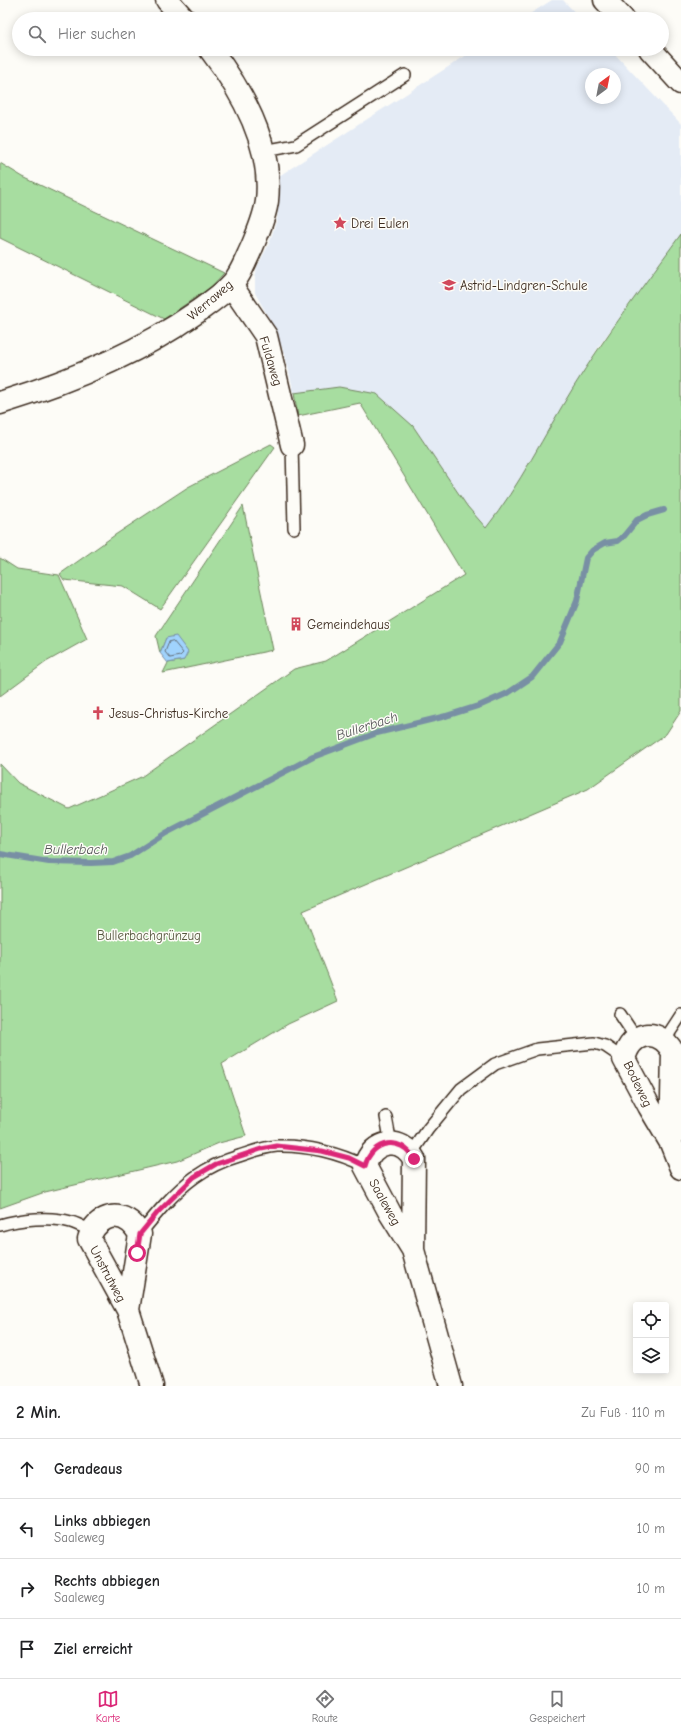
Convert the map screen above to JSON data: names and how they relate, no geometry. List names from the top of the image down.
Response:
{
  "streets": {
    "street": [
      "Werraweg",
      "Fuldaweg",
      "Bodeweg",
      "Saaleweg",
      "Unstrutweg"
    ]
  },
  "crossings": [
    ["Werraweg", "Fuldaweg"]
  ],
  "water": ["Bullerbach"],
  "parks": ["Bullerbachgrünzug"],
  "places": {
    "place": ["Drei Eulen"],
    "school or university": ["Astrid-Lindgren-Schule"],
    "building": ["Gemeindehaus"],
    "church": ["Jesus-Christus-Kirche"]
  },
  "north": "top right",
  "page": {
    "search": "Hier suchen",
    "heading": ["2 Min.", "Zu Fuß · 110 m"],
    "list": [
      ["Geradeaus", "90 m"],
      ["Links abbiegen", "Saaleweg", "10 m"],
      ["Rechts abbiegen", "Saaleweg", "10 m"],
      "Ziel erreicht"
    ],
    "nav": ["Karte", "Route", "Gespeichert"]
  }
}
